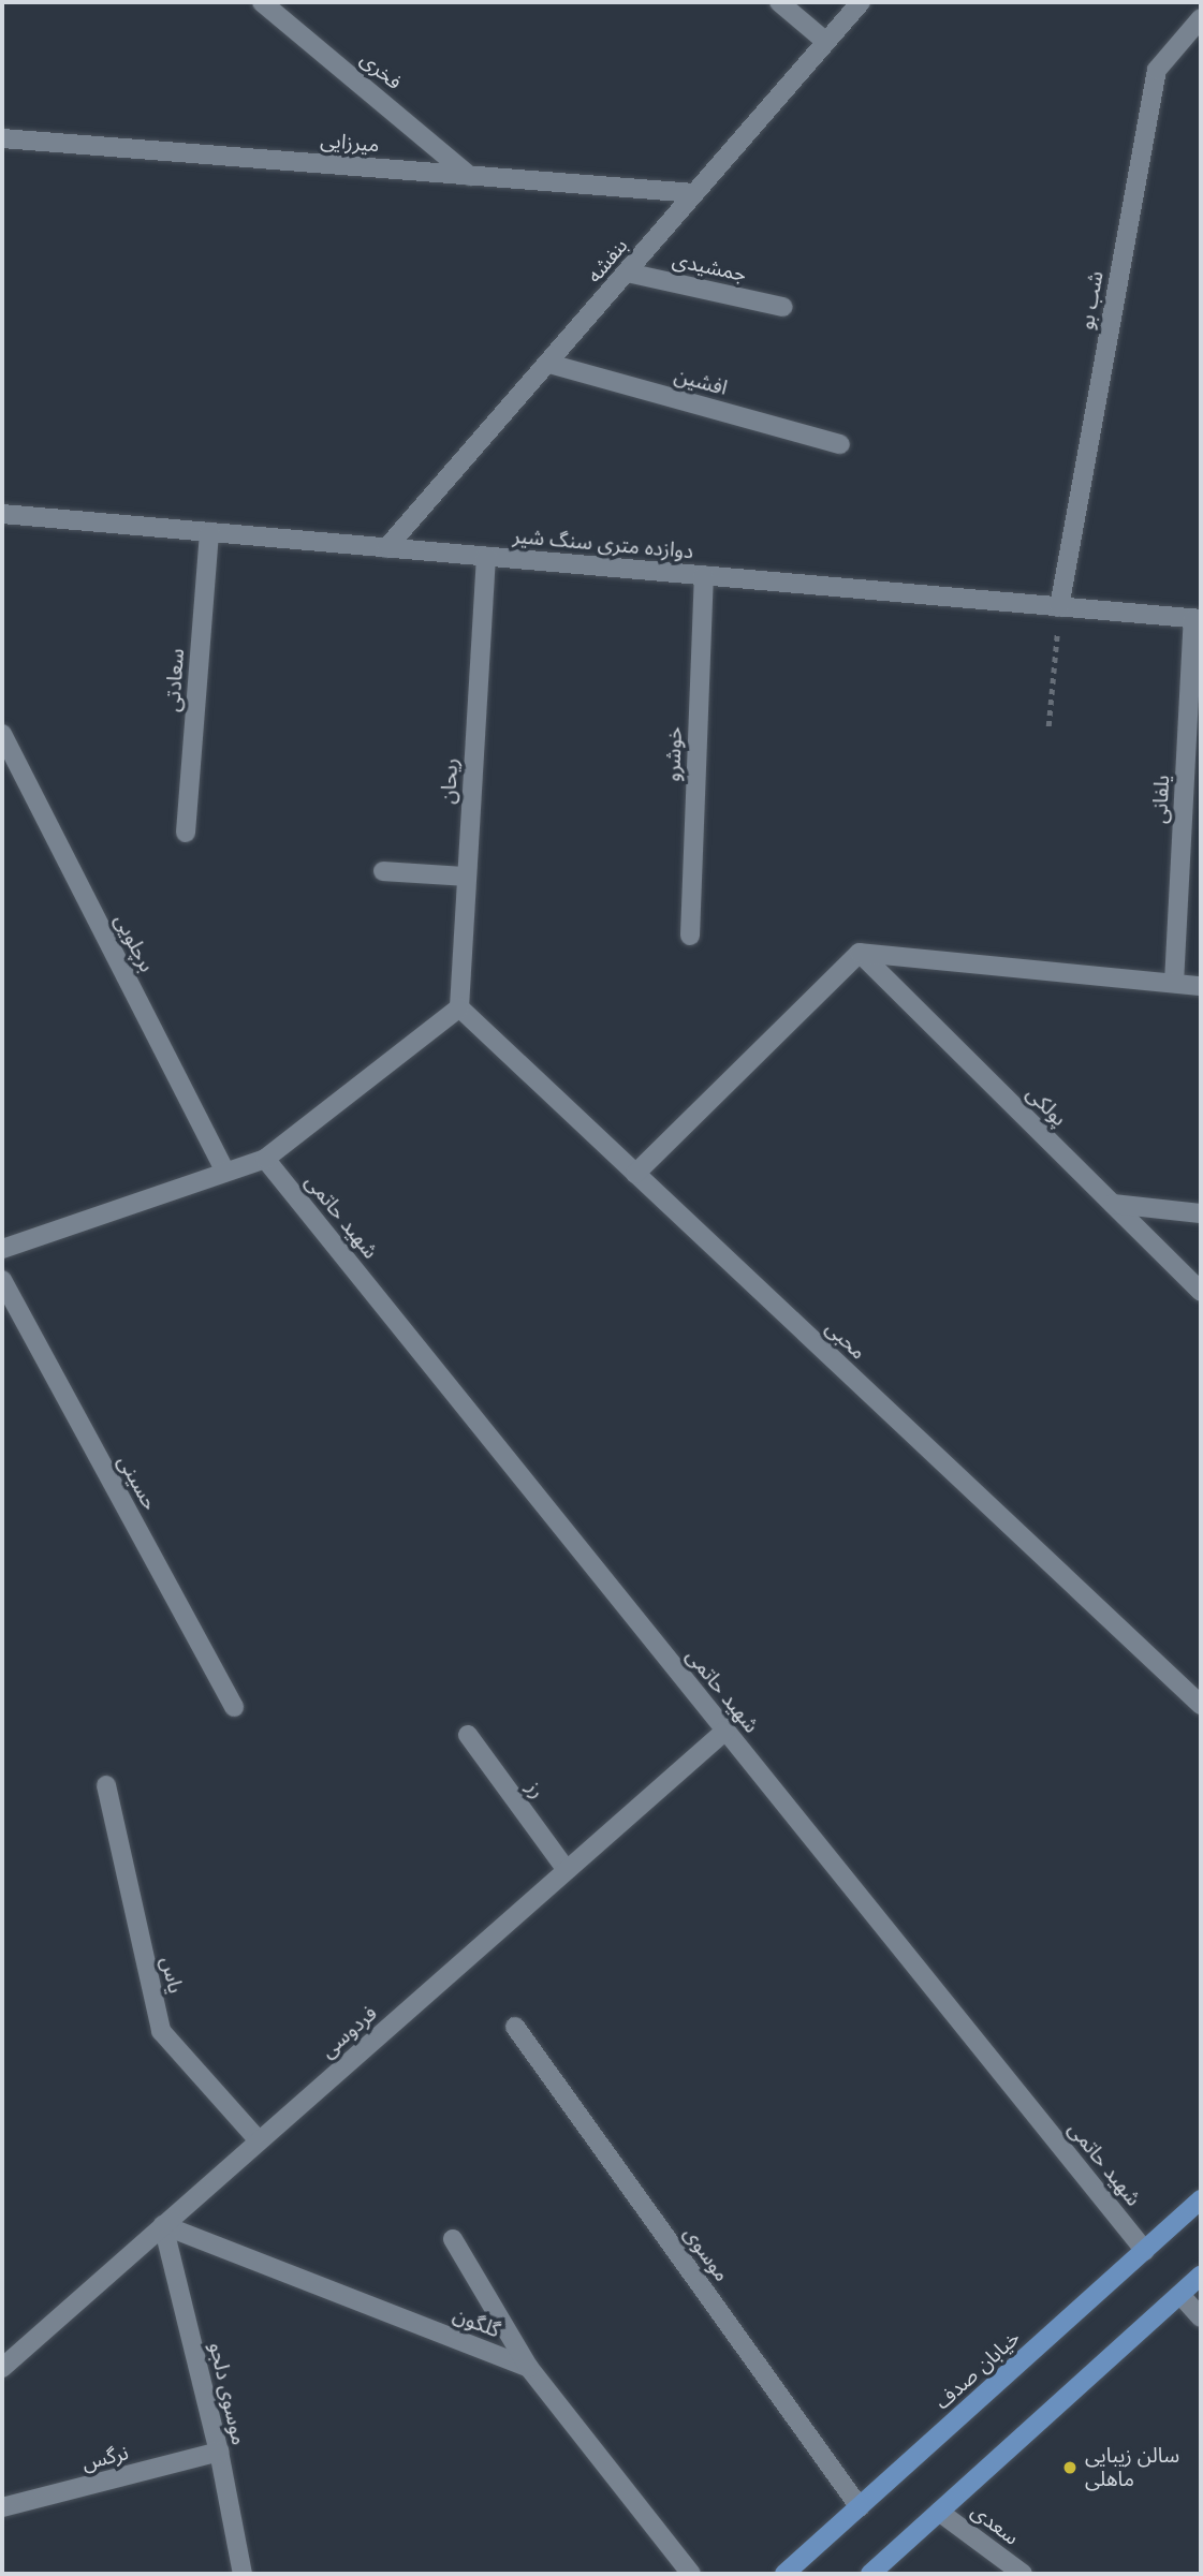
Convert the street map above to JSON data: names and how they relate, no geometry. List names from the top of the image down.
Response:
{
  "streets": {
    "main road": ["خیابان صدف"],
    "street": [
      "فخری",
      "میرزایی",
      "بنفشه",
      "جمشیدی",
      "شب بو",
      "افشین",
      "دوازده متری سنگ شیر",
      "سعادتی",
      "خوشرو",
      "ریحان",
      "یلفانی",
      "برچلویی",
      "پولکی",
      "شهید حاتمی",
      "محبی",
      "حسینی",
      "رز",
      "یاس",
      "فردوسی",
      "موسوی",
      "گلگون",
      "موسوی دلجو",
      "نرگس",
      "سعدی"
    ]
  },
  "crossings": [
    ["فخری", "میرزایی"],
    ["میرزایی", "بنفشه"],
    ["بنفشه", "جمشیدی"],
    ["بنفشه", "افشین"],
    ["بنفشه", "دوازده متری سنگ شیر"],
    ["شب بو", "دوازده متری سنگ شیر"],
    ["دوازده متری سنگ شیر", "سعادتی"],
    ["دوازده متری سنگ شیر", "خوشرو"],
    ["دوازده متری سنگ شیر", "ریحان"],
    ["دوازده متری سنگ شیر", "یلفانی"],
    ["ریحان", "محبی"],
    ["شهید حاتمی", "فردوسی"],
    ["شهید حاتمی", "خیابان صدف"],
    ["رز", "فردوسی"],
    ["یاس", "فردوسی"],
    ["فردوسی", "گلگون"],
    ["فردوسی", "موسوی دلجو"],
    ["موسوی", "خیابان صدف"],
    ["گلگون", "موسوی دلجو"],
    ["موسوی دلجو", "نرگس"]
  ],
  "places": ["سالن زیبایی ماهلی"]
}
